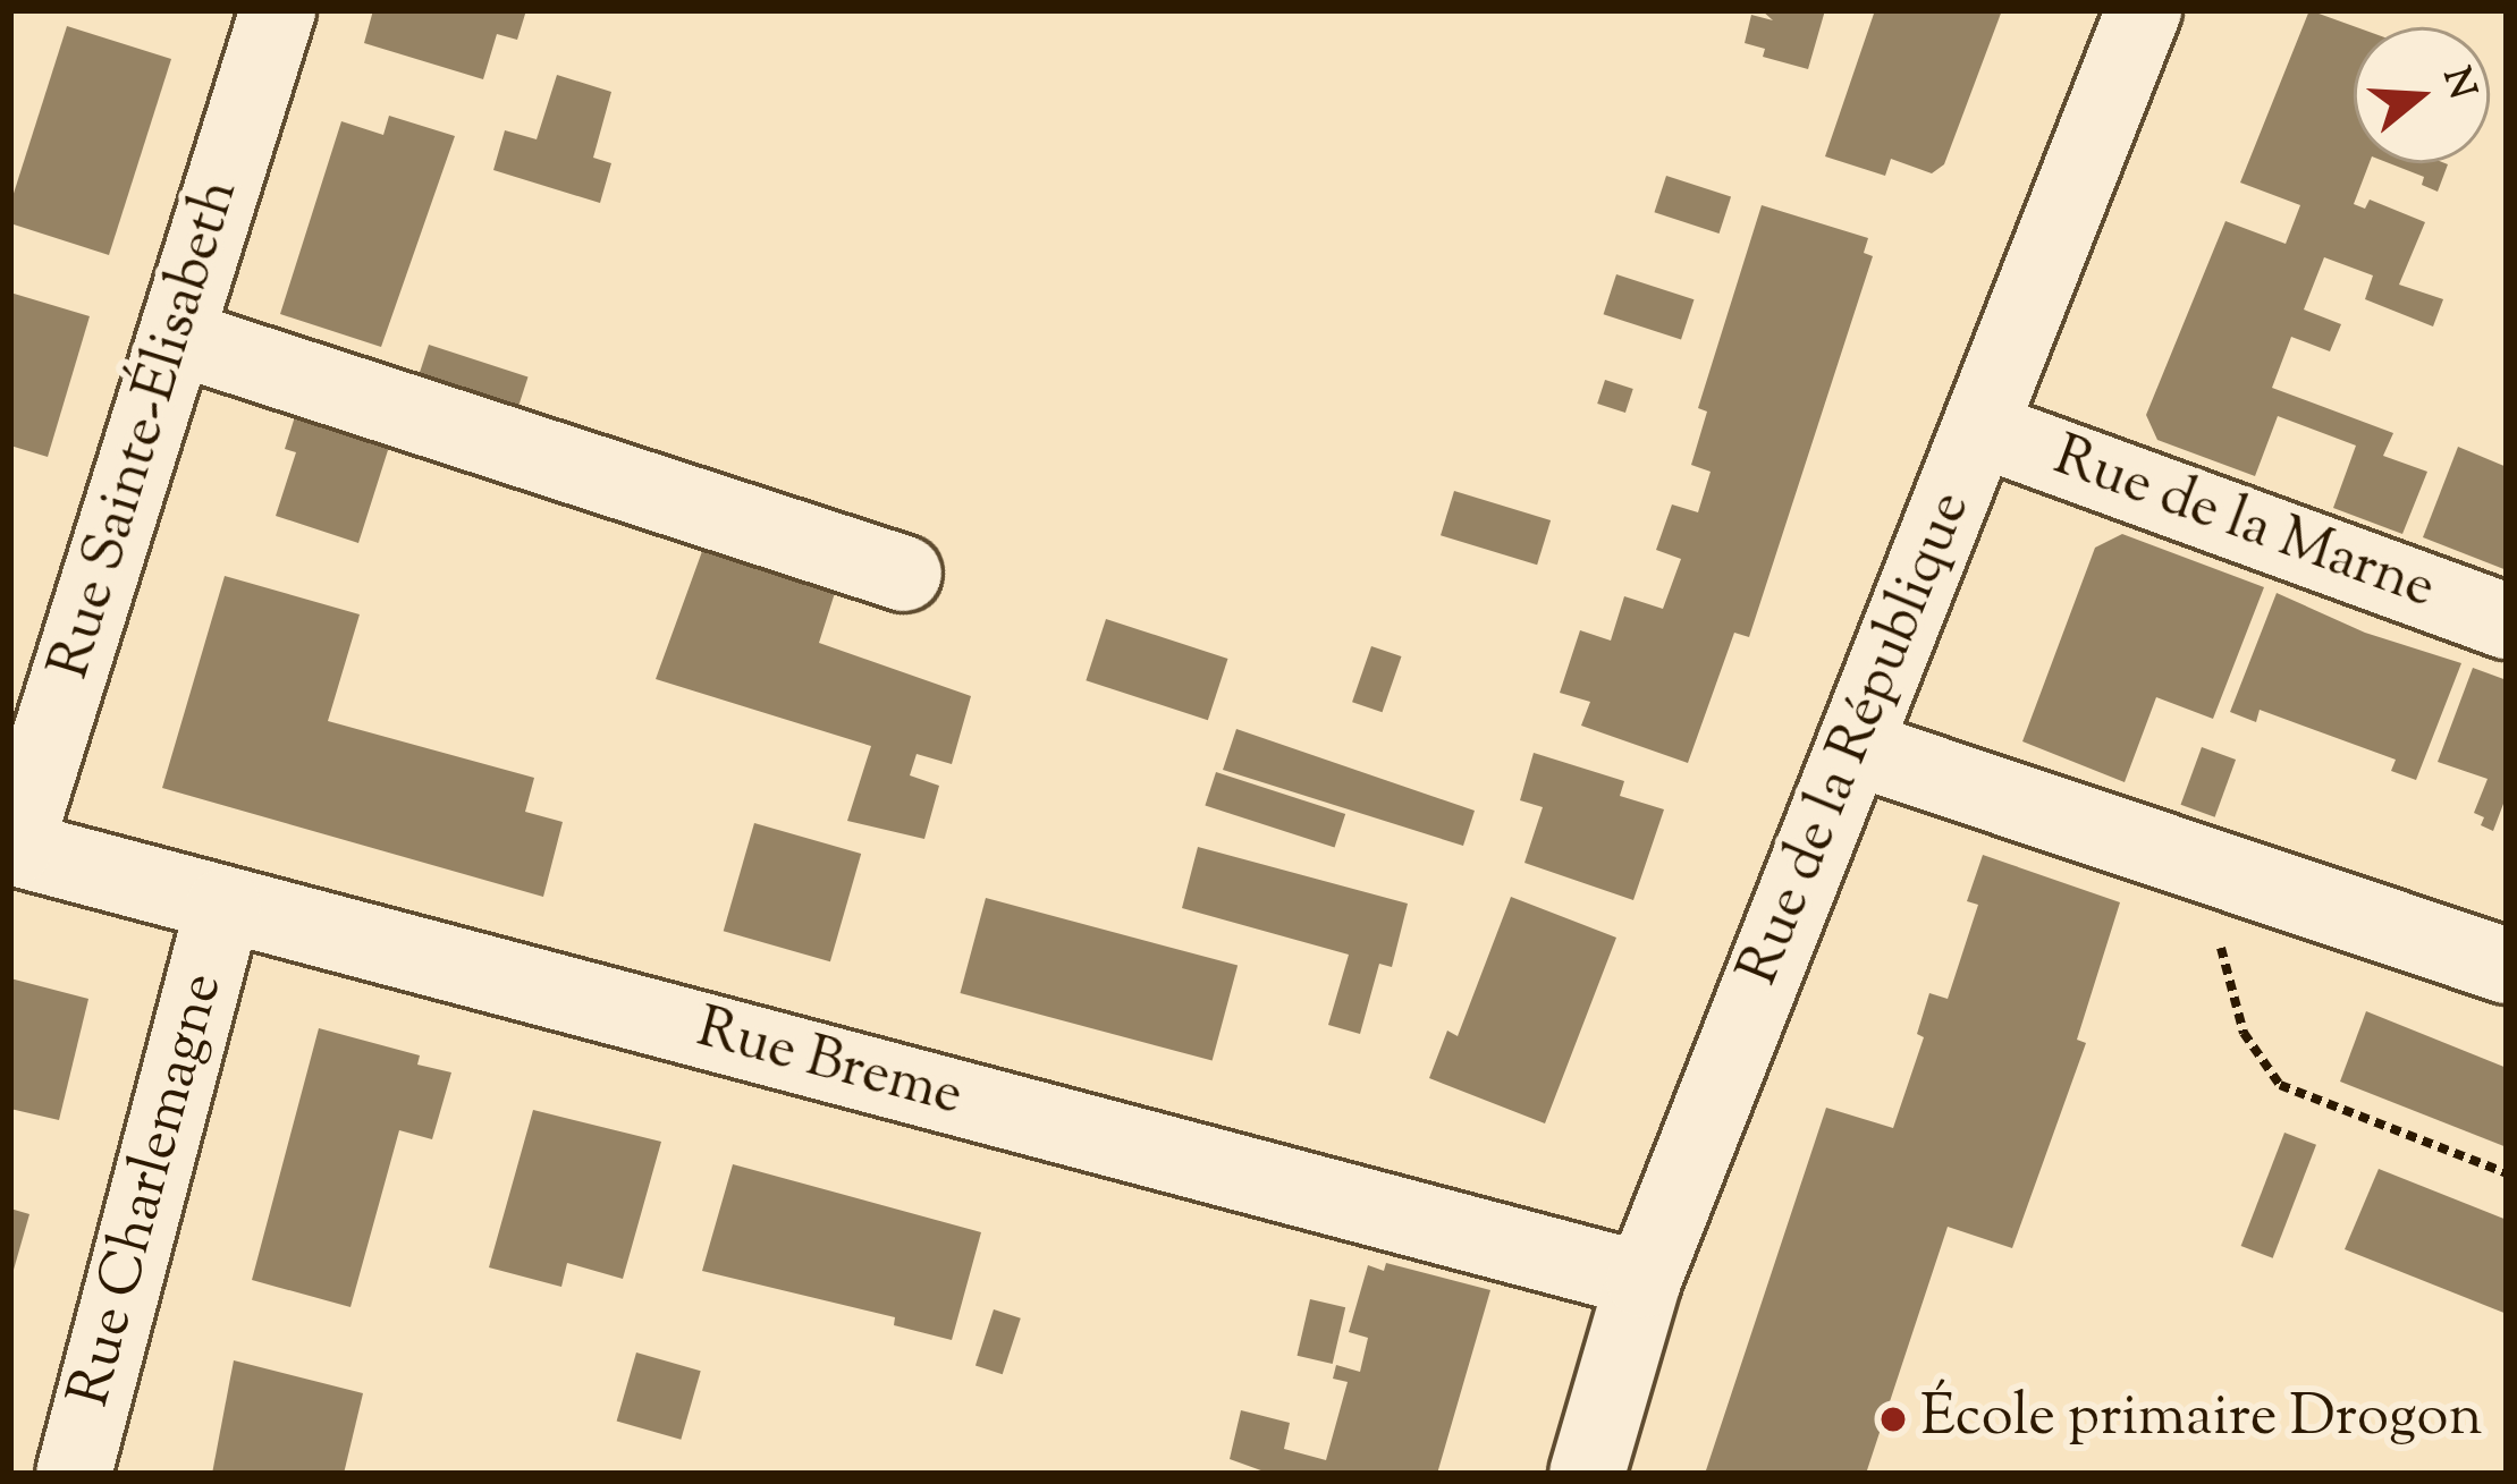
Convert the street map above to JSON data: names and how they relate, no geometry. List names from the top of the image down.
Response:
{
  "streets": {
    "street": [
      "Rue Sainte-Élisabeth",
      "Rue de la Marne",
      "Rue de la République",
      "Rue Breme",
      "Rue Charlemagne"
    ]
  },
  "crossings": [
    ["Rue Sainte-Élisabeth", "Rue Breme"],
    ["Rue de la Marne", "Rue de la République"],
    ["Rue de la République", "Rue Breme"],
    ["Rue Breme", "Rue Charlemagne"]
  ],
  "places": ["École primaire Drogon"],
  "north": "right"
}
